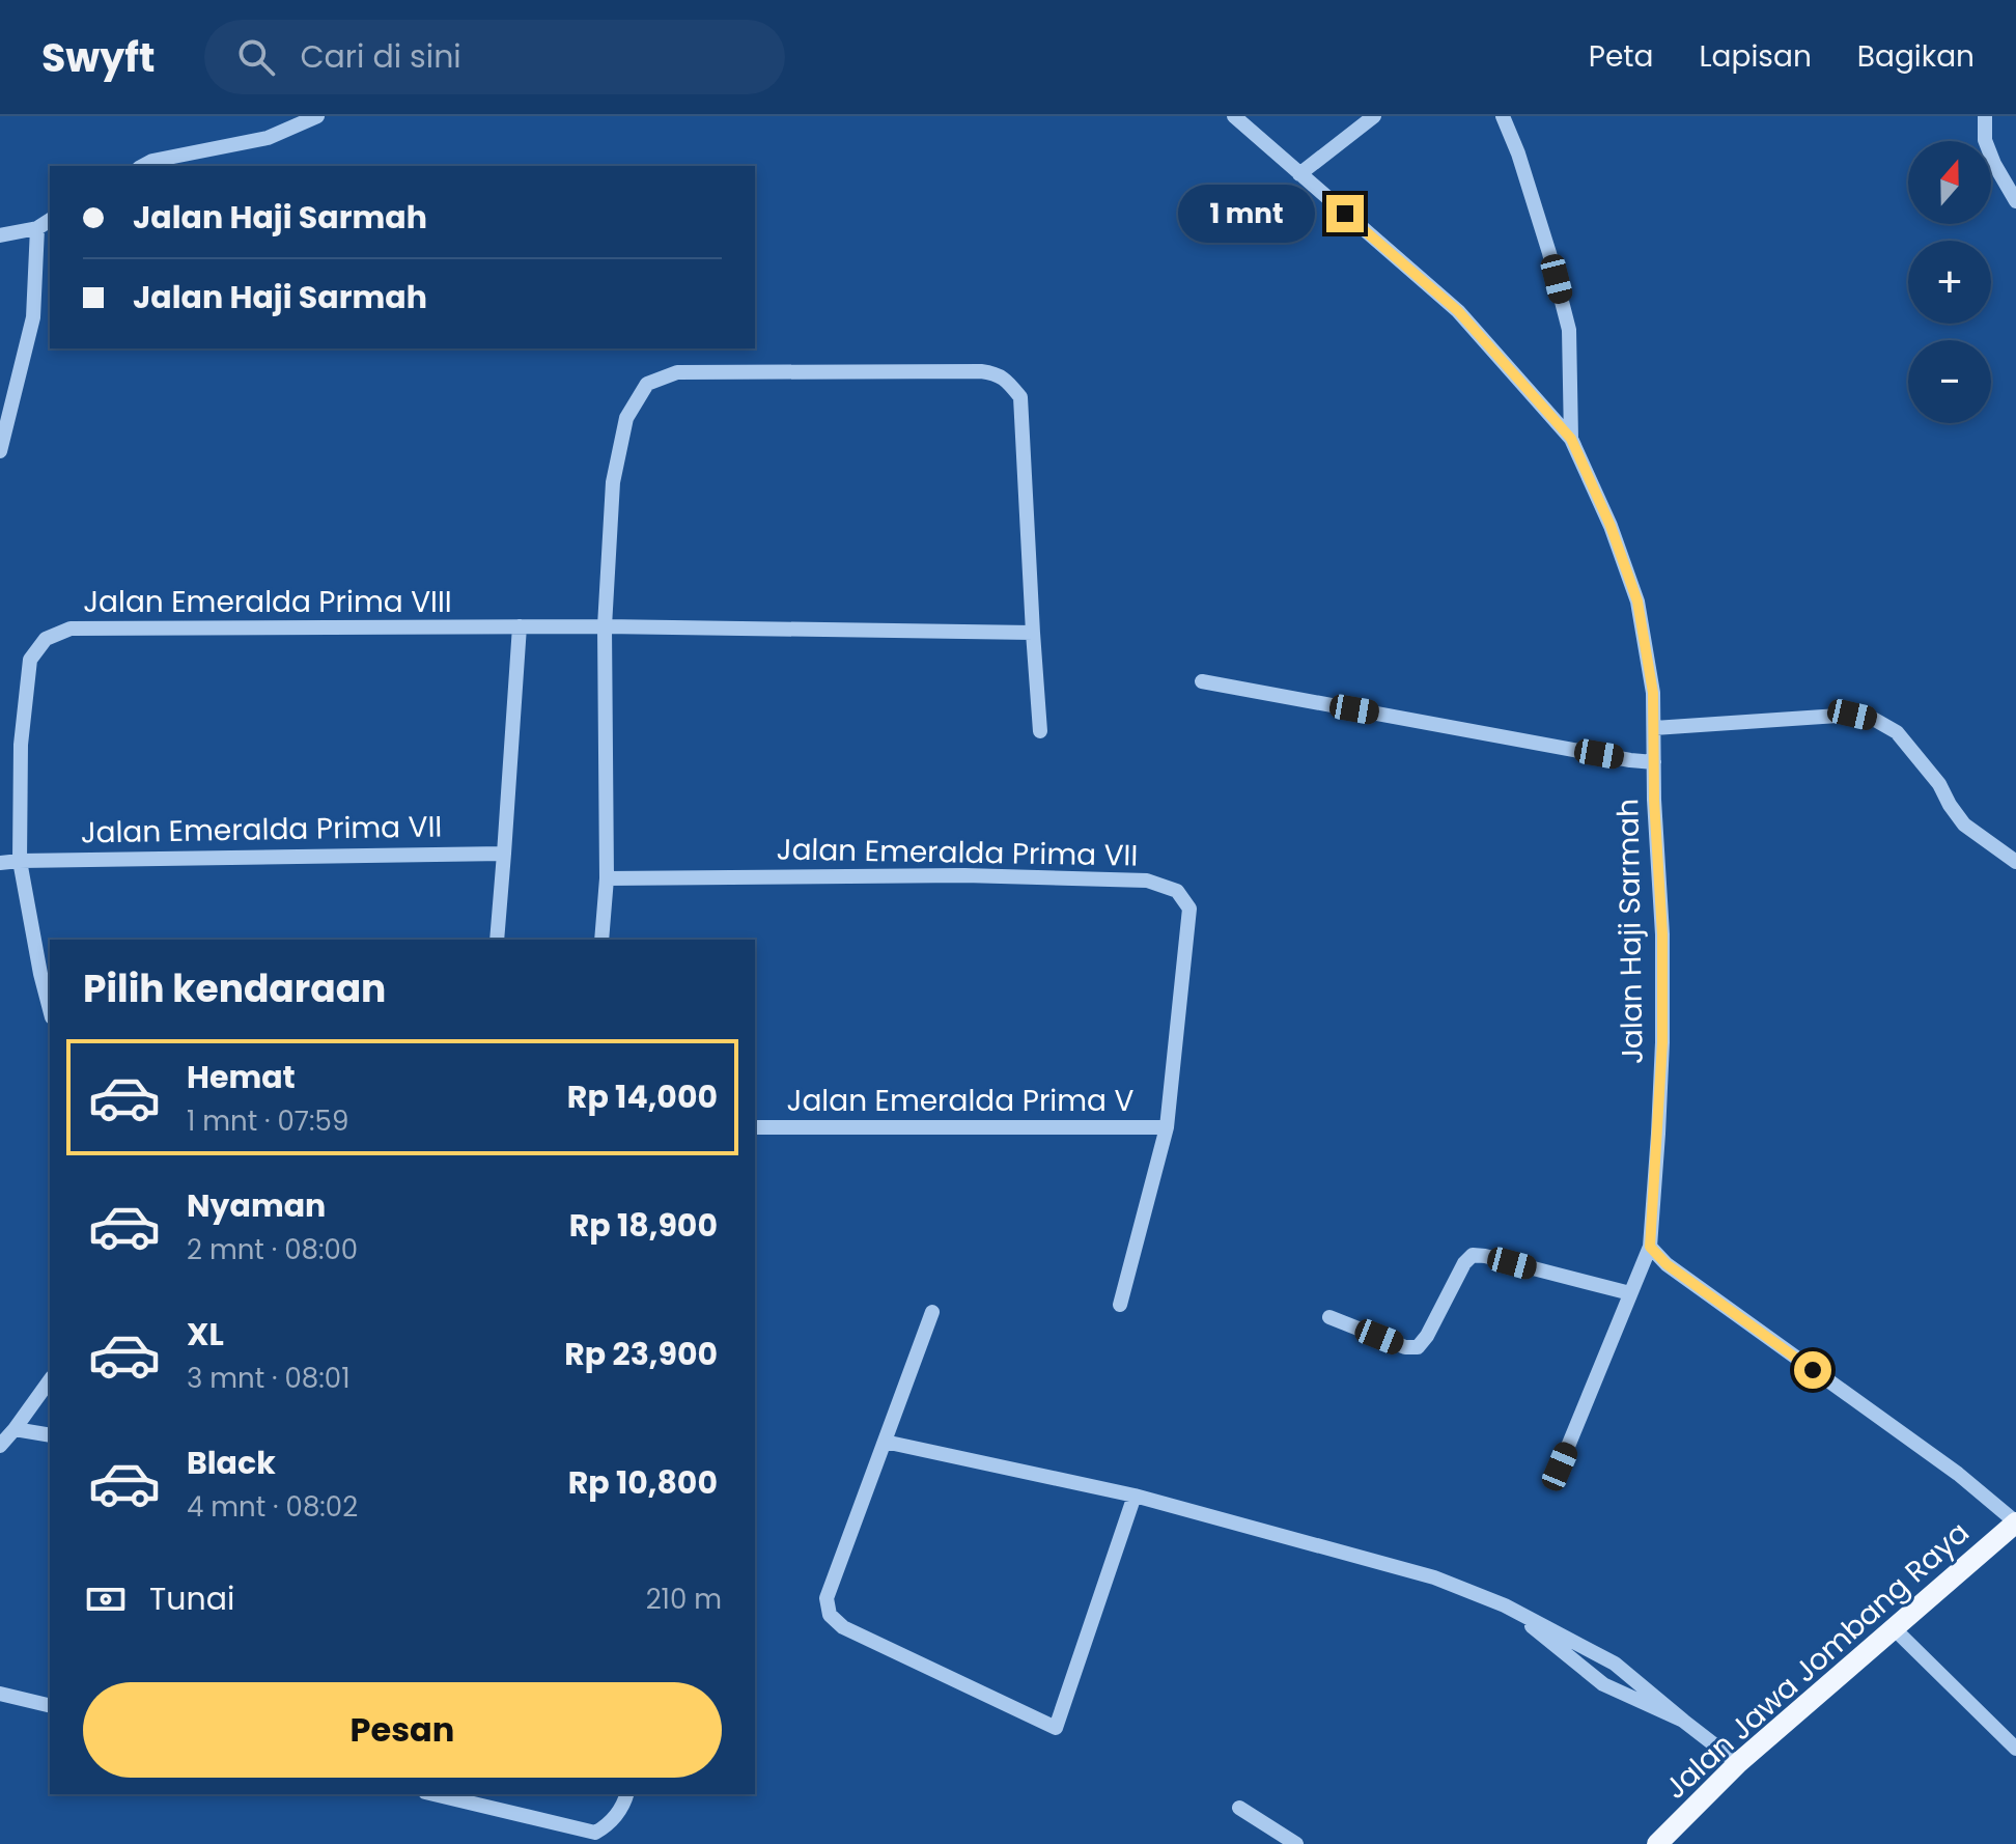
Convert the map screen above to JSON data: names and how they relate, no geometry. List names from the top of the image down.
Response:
{
  "streets": {
    "main road": ["Jalan Jawa Jombang Raya"],
    "street": [
      "Jalan Emeralda Prima VIII",
      "Jalan Emeralda Prima VII",
      "Jalan Haji Sarmah",
      "Jalan Emeralda Prima V"
    ]
  },
  "crossings": [
    ["Jalan Emeralda Prima VIII", "Jalan Emeralda Prima VII"],
    ["Jalan Emeralda Prima VII", "Jalan Emeralda Prima V"]
  ],
  "north": "top",
  "page": {
    "header": "Swyft",
    "search": "Cari di sini",
    "nav": ["Peta", "Lapisan", "Bagikan"],
    "map_buttons": ["+", "−"],
    "banner": ["Jalan Haji Sarmah", "Jalan Haji Sarmah"],
    "bubble": "1 mnt",
    "heading": "Pilih kendaraan",
    "list": [
      {
        "name": "Hemat",
        "note": "1 mnt · 07:59",
        "value": "Rp 14,000"
      },
      {
        "name": "Nyaman",
        "note": "2 mnt · 08:00",
        "value": "Rp 18,900"
      },
      {
        "name": "XL",
        "note": "3 mnt · 08:01",
        "value": "Rp 23,900"
      },
      {
        "name": "Black",
        "note": "4 mnt · 08:02",
        "value": "Rp 10,800"
      }
    ],
    "pay": ["Tunai", "210 m"],
    "buttons": "Pesan"
  }
}
